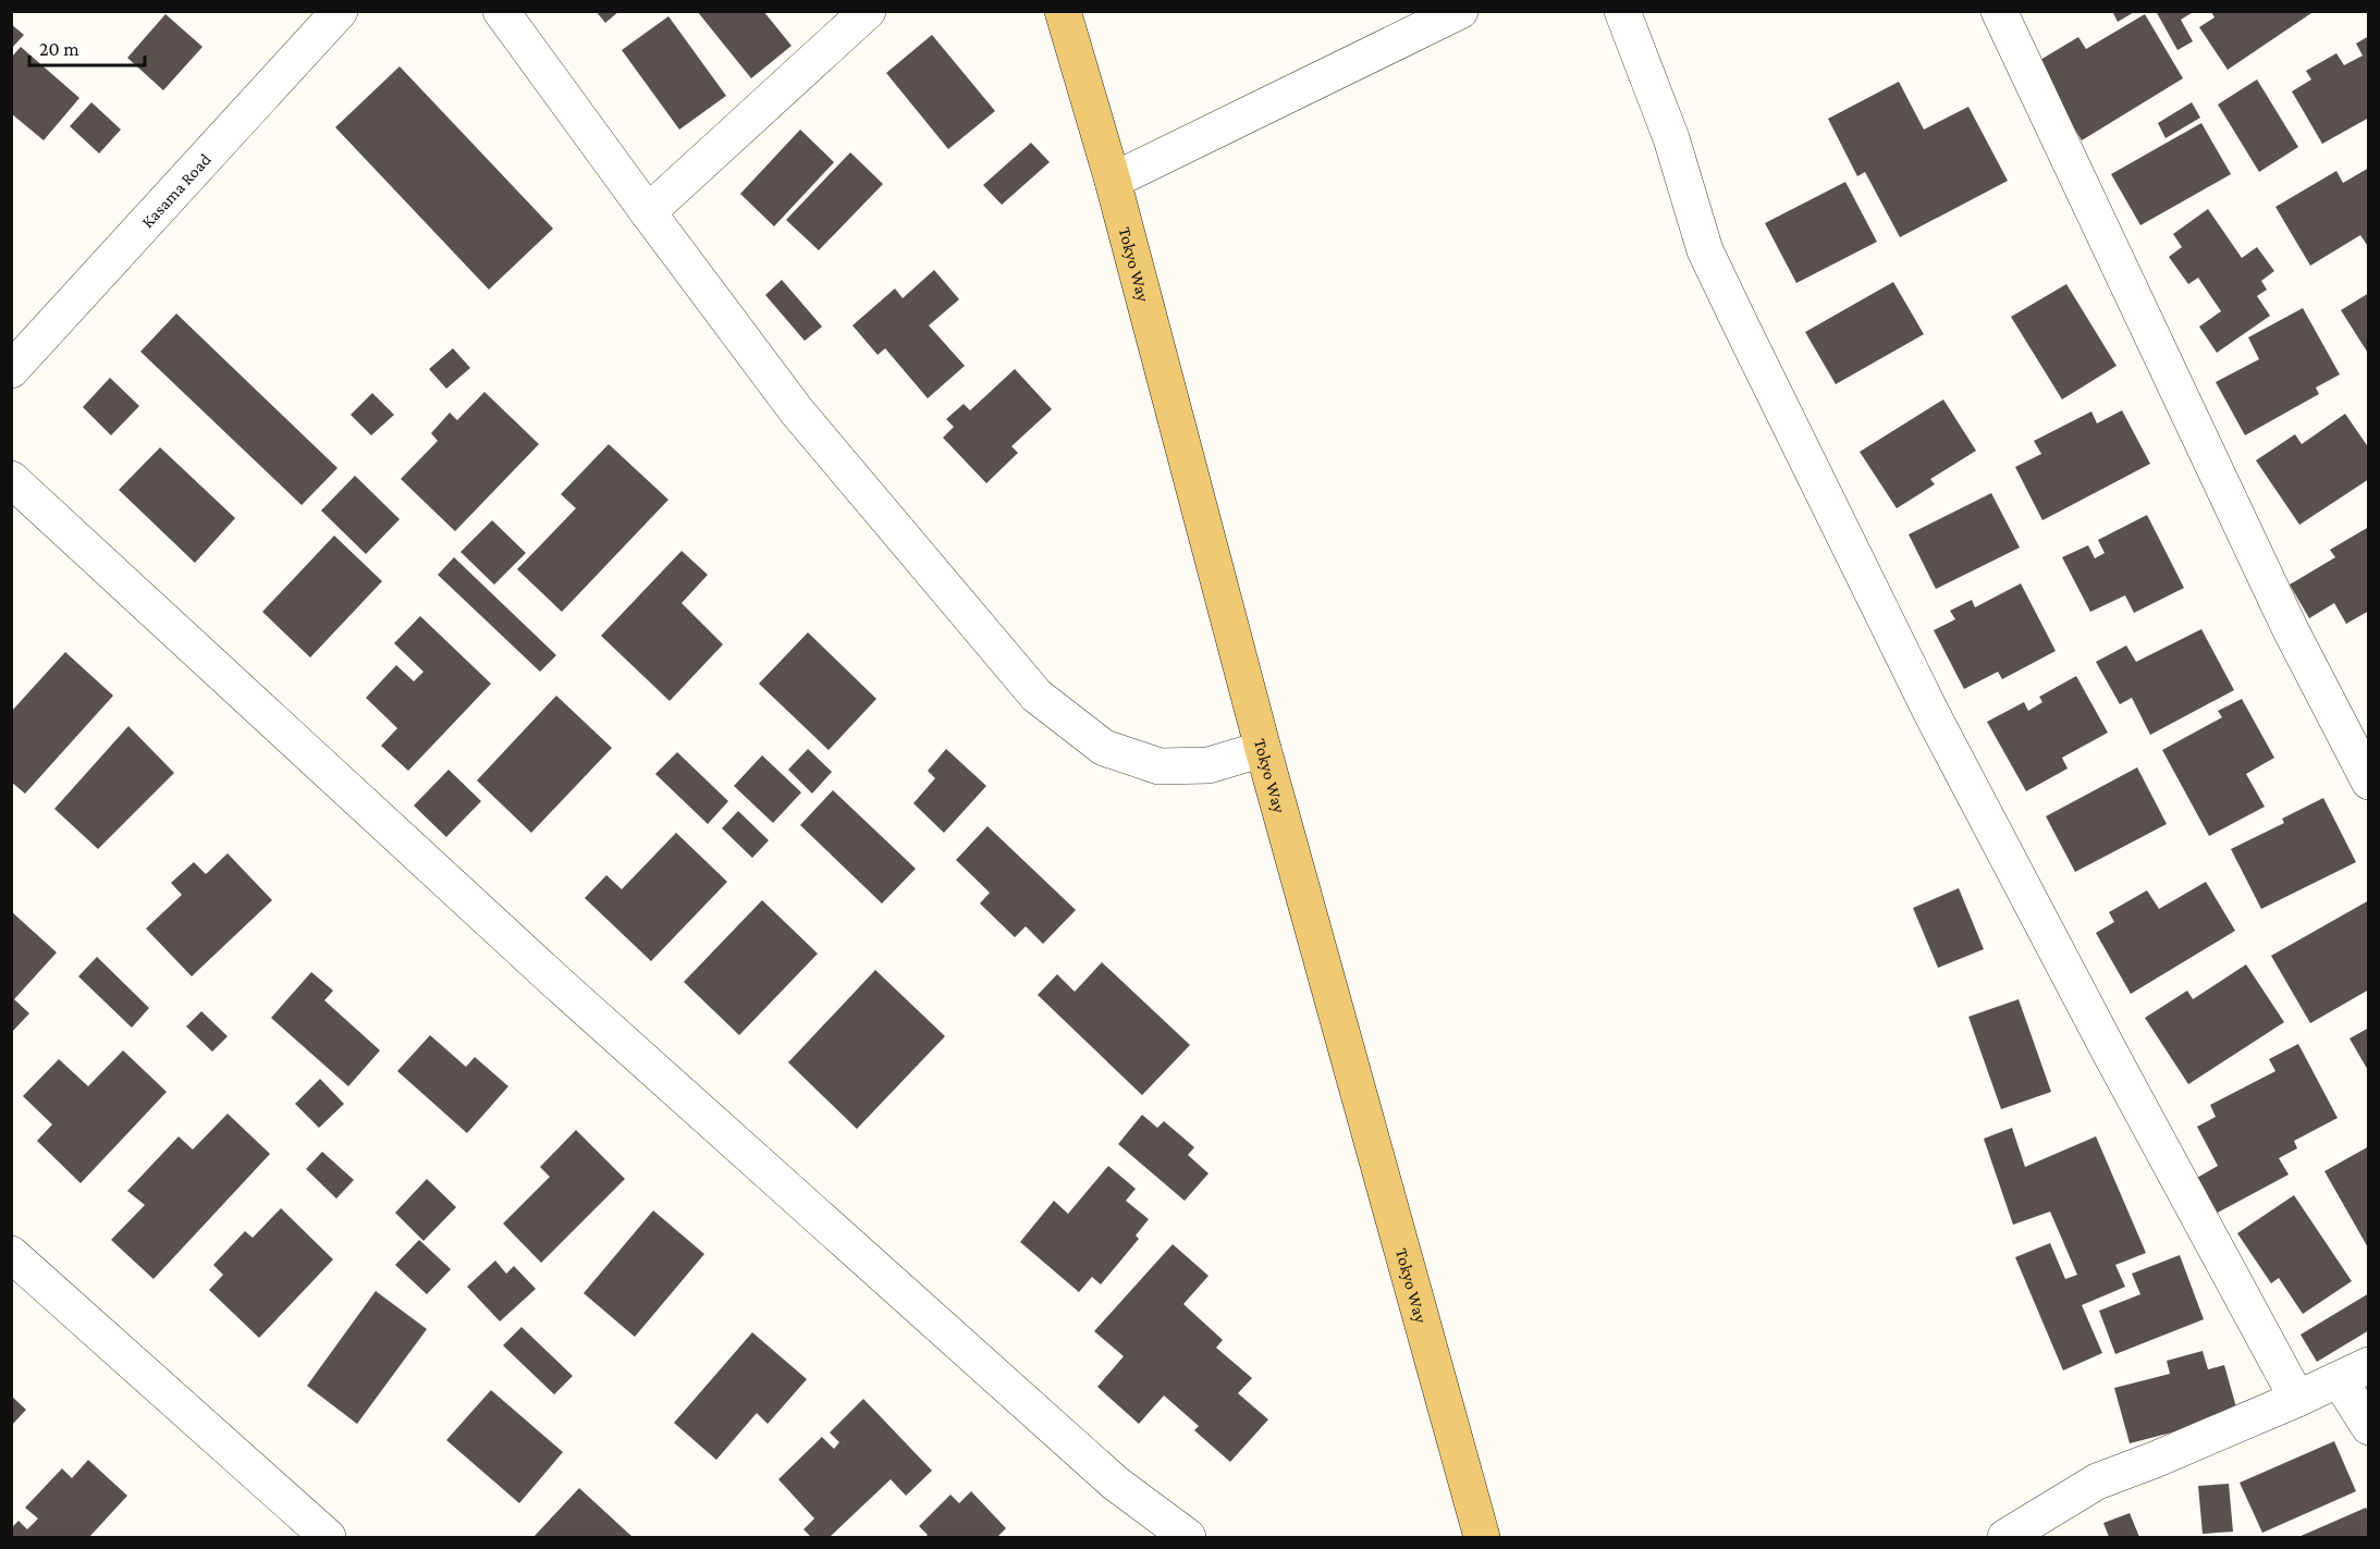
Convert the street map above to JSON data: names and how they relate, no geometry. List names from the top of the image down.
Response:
{
  "streets": {
    "main road": ["Tokyo Way"],
    "street": ["Kasama Road"]
  },
  "scale_bar": "20 m"
}
